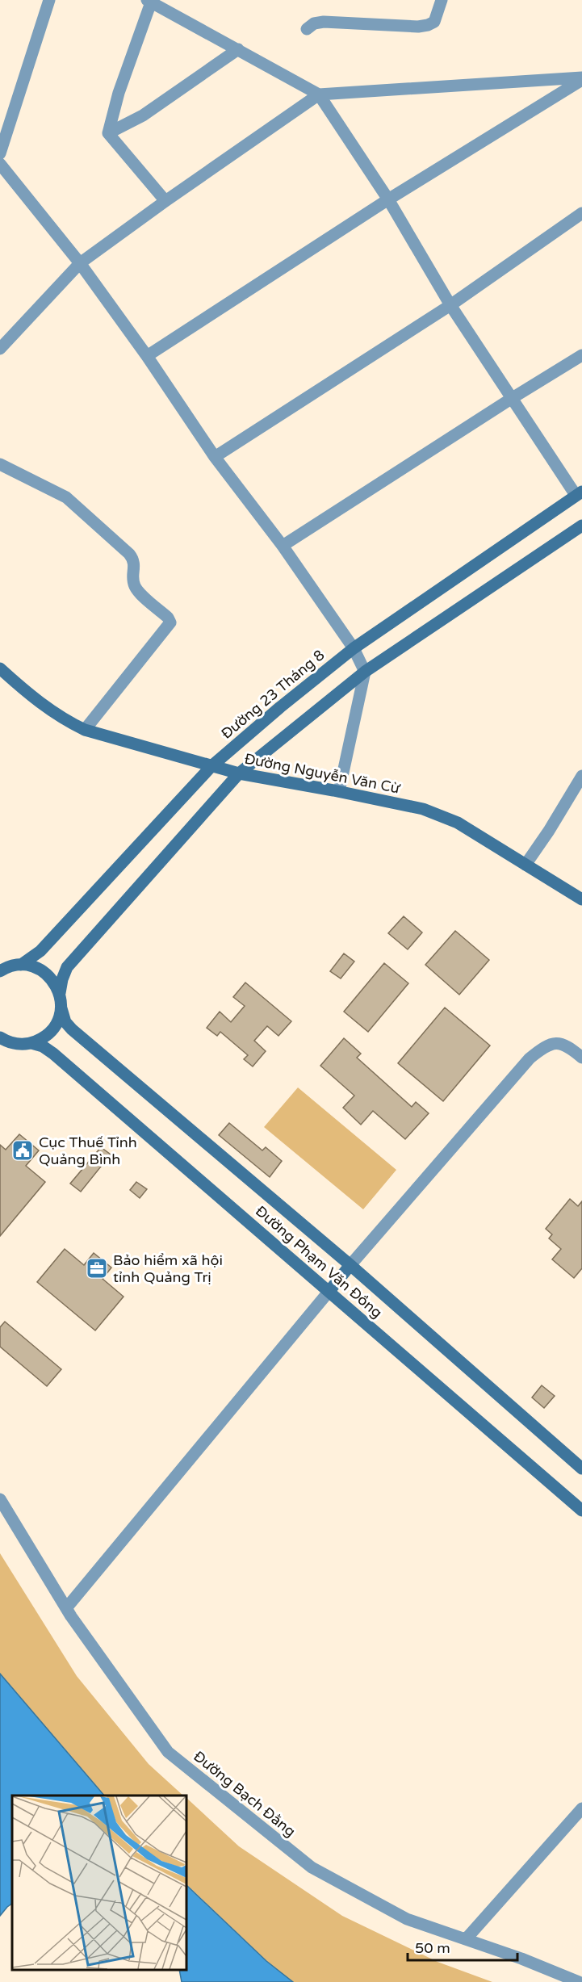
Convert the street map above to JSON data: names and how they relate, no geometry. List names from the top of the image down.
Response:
{
  "streets": {
    "street": [
      "Đường 23 Tháng 8",
      "Đường Nguyễn Văn Cừ",
      "Đường Phạm Văn Đồng",
      "Đường Bạch Đằng"
    ]
  },
  "crossings": [
    ["Đường 23 Tháng 8", "Đường Nguyễn Văn Cừ"]
  ],
  "places": {
    "public building": ["Cục Thuế Tỉnh Quảng Bình"],
    "office": ["Bảo hiểm xã hội tỉnh Quảng Trị"]
  },
  "scale_bar": "50 m"
}
